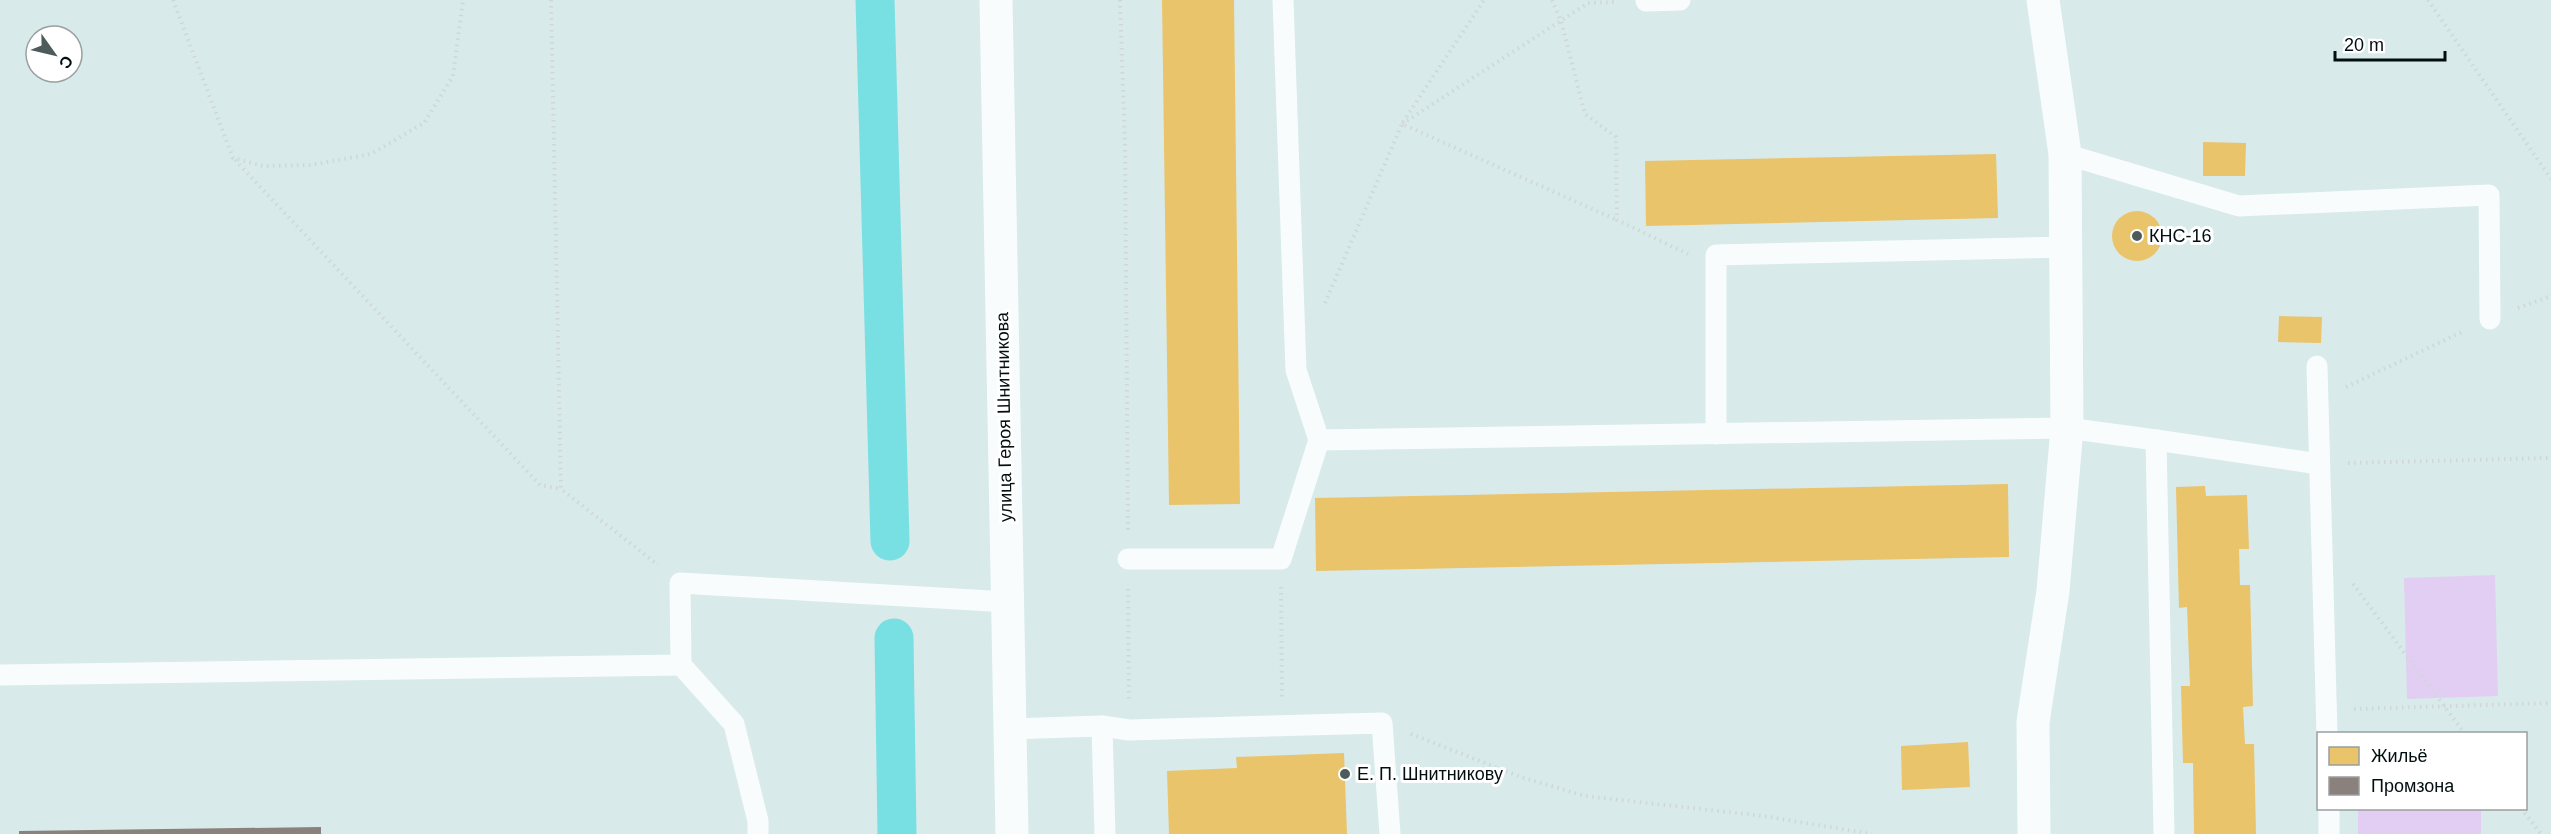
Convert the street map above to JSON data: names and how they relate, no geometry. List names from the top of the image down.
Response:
{
  "streets": {
    "street": ["улица Героя Шнитникова"]
  },
  "places": ["КНС-16", "Е. П. Шнитникову"],
  "legend": ["Жильё", "Промзона"],
  "scale_bar": "20 m",
  "north": "bottom right"
}
